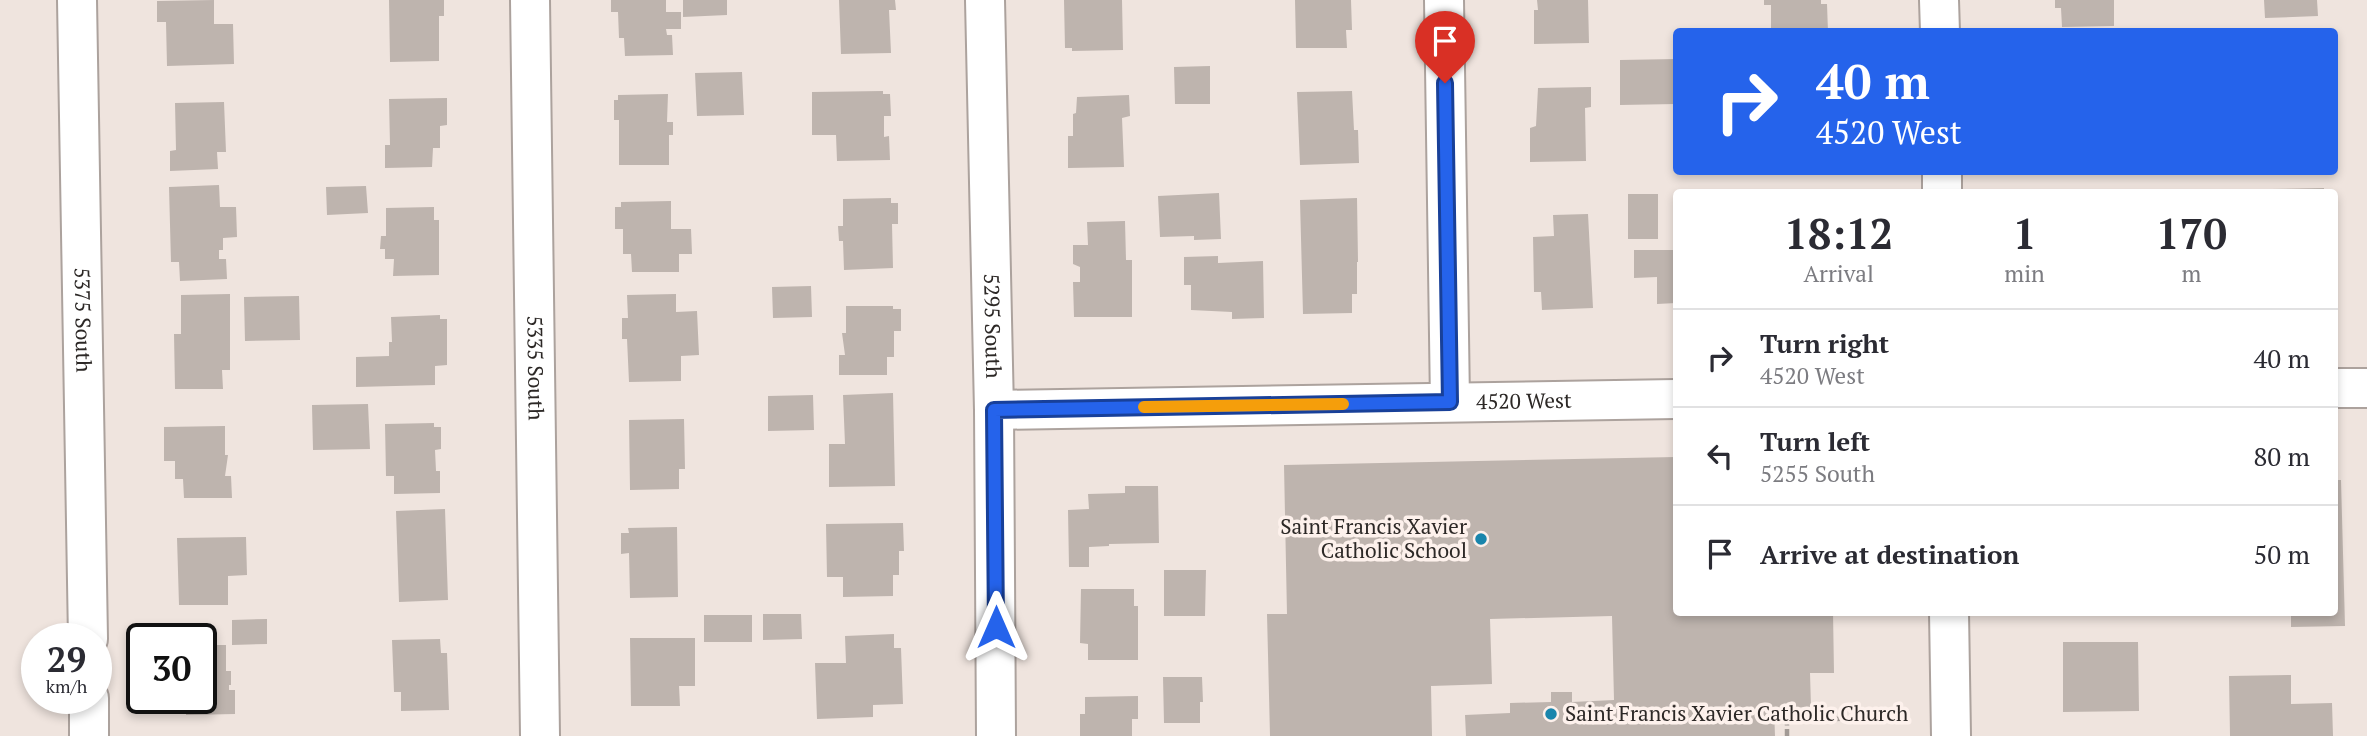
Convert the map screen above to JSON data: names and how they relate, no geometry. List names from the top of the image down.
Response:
{
  "streets": {
    "street": [
      "5375 South",
      "5295 South",
      "5335 South",
      "4520 West"
    ]
  },
  "crossings": [
    ["5295 South", "4520 West"]
  ],
  "places": ["Saint Francis Xavier Catholic School", "Saint Francis Xavier Catholic Church"],
  "page": {
    "turn": ["40 m", "4520 West"],
    "eta": [
      "18:12",
      "Arrival",
      "1",
      "min",
      "170",
      "m"
    ],
    "list": [
      {
        "name": "Turn right",
        "note": "4520 West",
        "value": "40 m"
      },
      {
        "name": "Turn left",
        "note": "5255 South",
        "value": "80 m"
      },
      {
        "name": "Arrive at destination",
        "value": "50 m"
      }
    ],
    "speed": "29 km/h",
    "limit": "30"
  }
}
